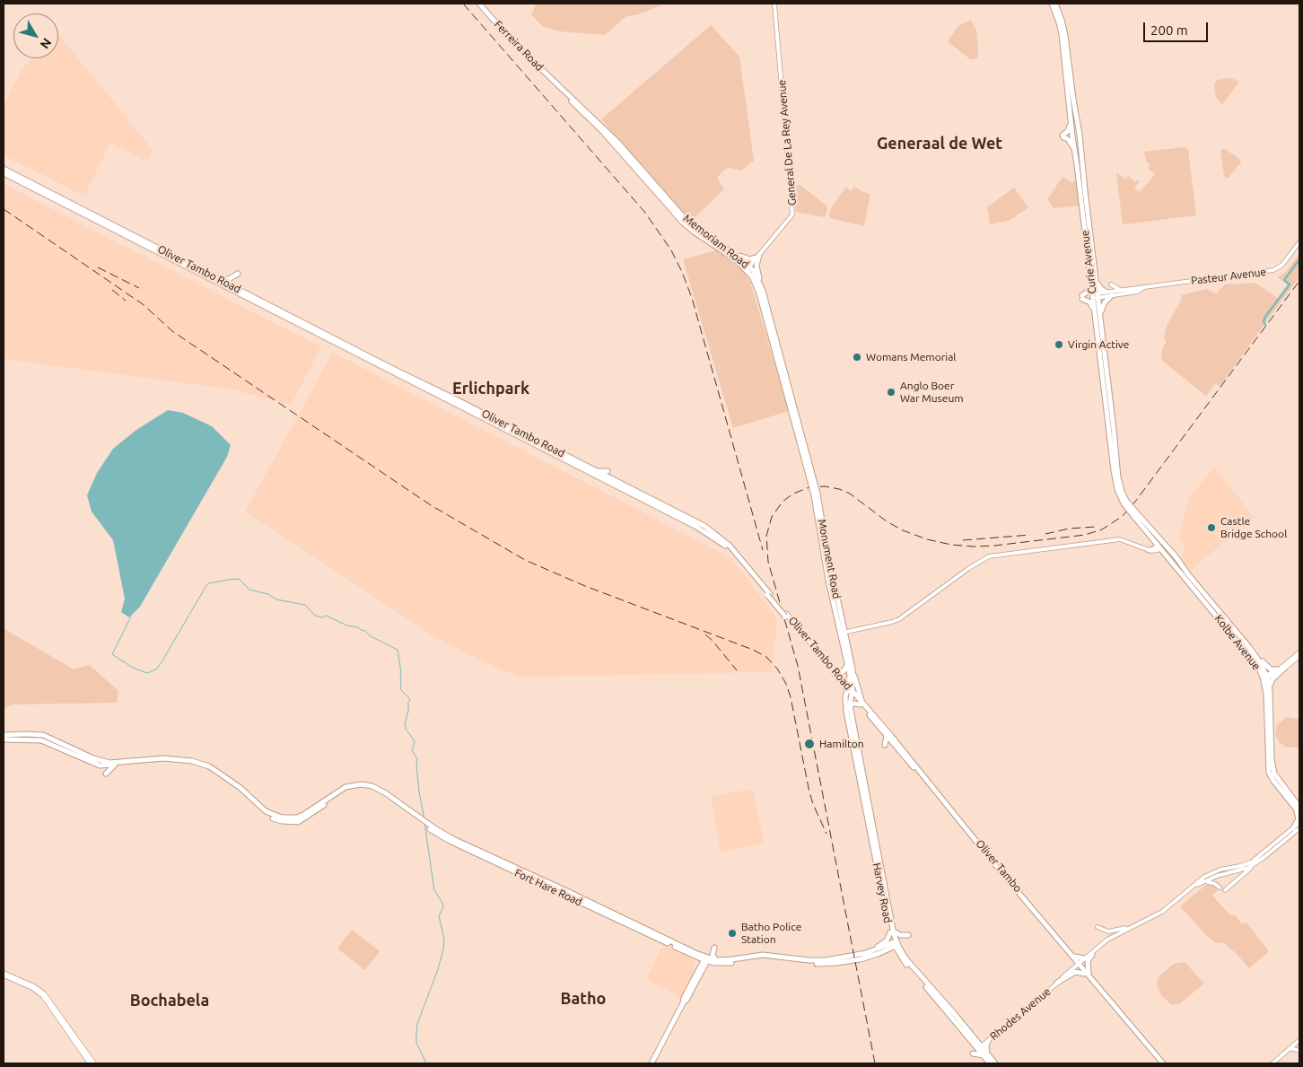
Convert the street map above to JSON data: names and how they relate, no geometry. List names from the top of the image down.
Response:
{
  "streets": {
    "main road": [
      "Ferreira Road",
      "Memoriam Road",
      "Curie Avenue",
      "Oliver Tambo Road",
      "Monument Road",
      "Kolbe Avenue",
      "Oliver Tambo",
      "Fort Hare Road",
      "Harvey Road"
    ],
    "street": ["General De La Rey Avenue", "Pasteur Avenue", "Rhodes Avenue"]
  },
  "crossings": [
    ["Ferreira Road", "Memoriam Road"],
    ["General De La Rey Avenue", "Memoriam Road"],
    ["Memoriam Road", "Monument Road"],
    ["Curie Avenue", "Pasteur Avenue"],
    ["Curie Avenue", "Kolbe Avenue"],
    ["Oliver Tambo Road", "Monument Road"],
    ["Oliver Tambo Road", "Oliver Tambo"],
    ["Oliver Tambo Road", "Harvey Road"],
    ["Monument Road", "Harvey Road"],
    ["Oliver Tambo", "Rhodes Avenue"],
    ["Fort Hare Road", "Harvey Road"],
    ["Harvey Road", "Rhodes Avenue"]
  ],
  "districts": [
    "Generaal de Wet",
    "Erlichpark",
    "Batho",
    "Bochabela"
  ],
  "places": [
    "Virgin Active",
    "Womans Memorial",
    "Anglo Boer War Museum",
    "Castle Bridge School",
    "Hamilton",
    "Batho Police Station"
  ],
  "scale_bar": "200 m",
  "north": "bottom right"
}
